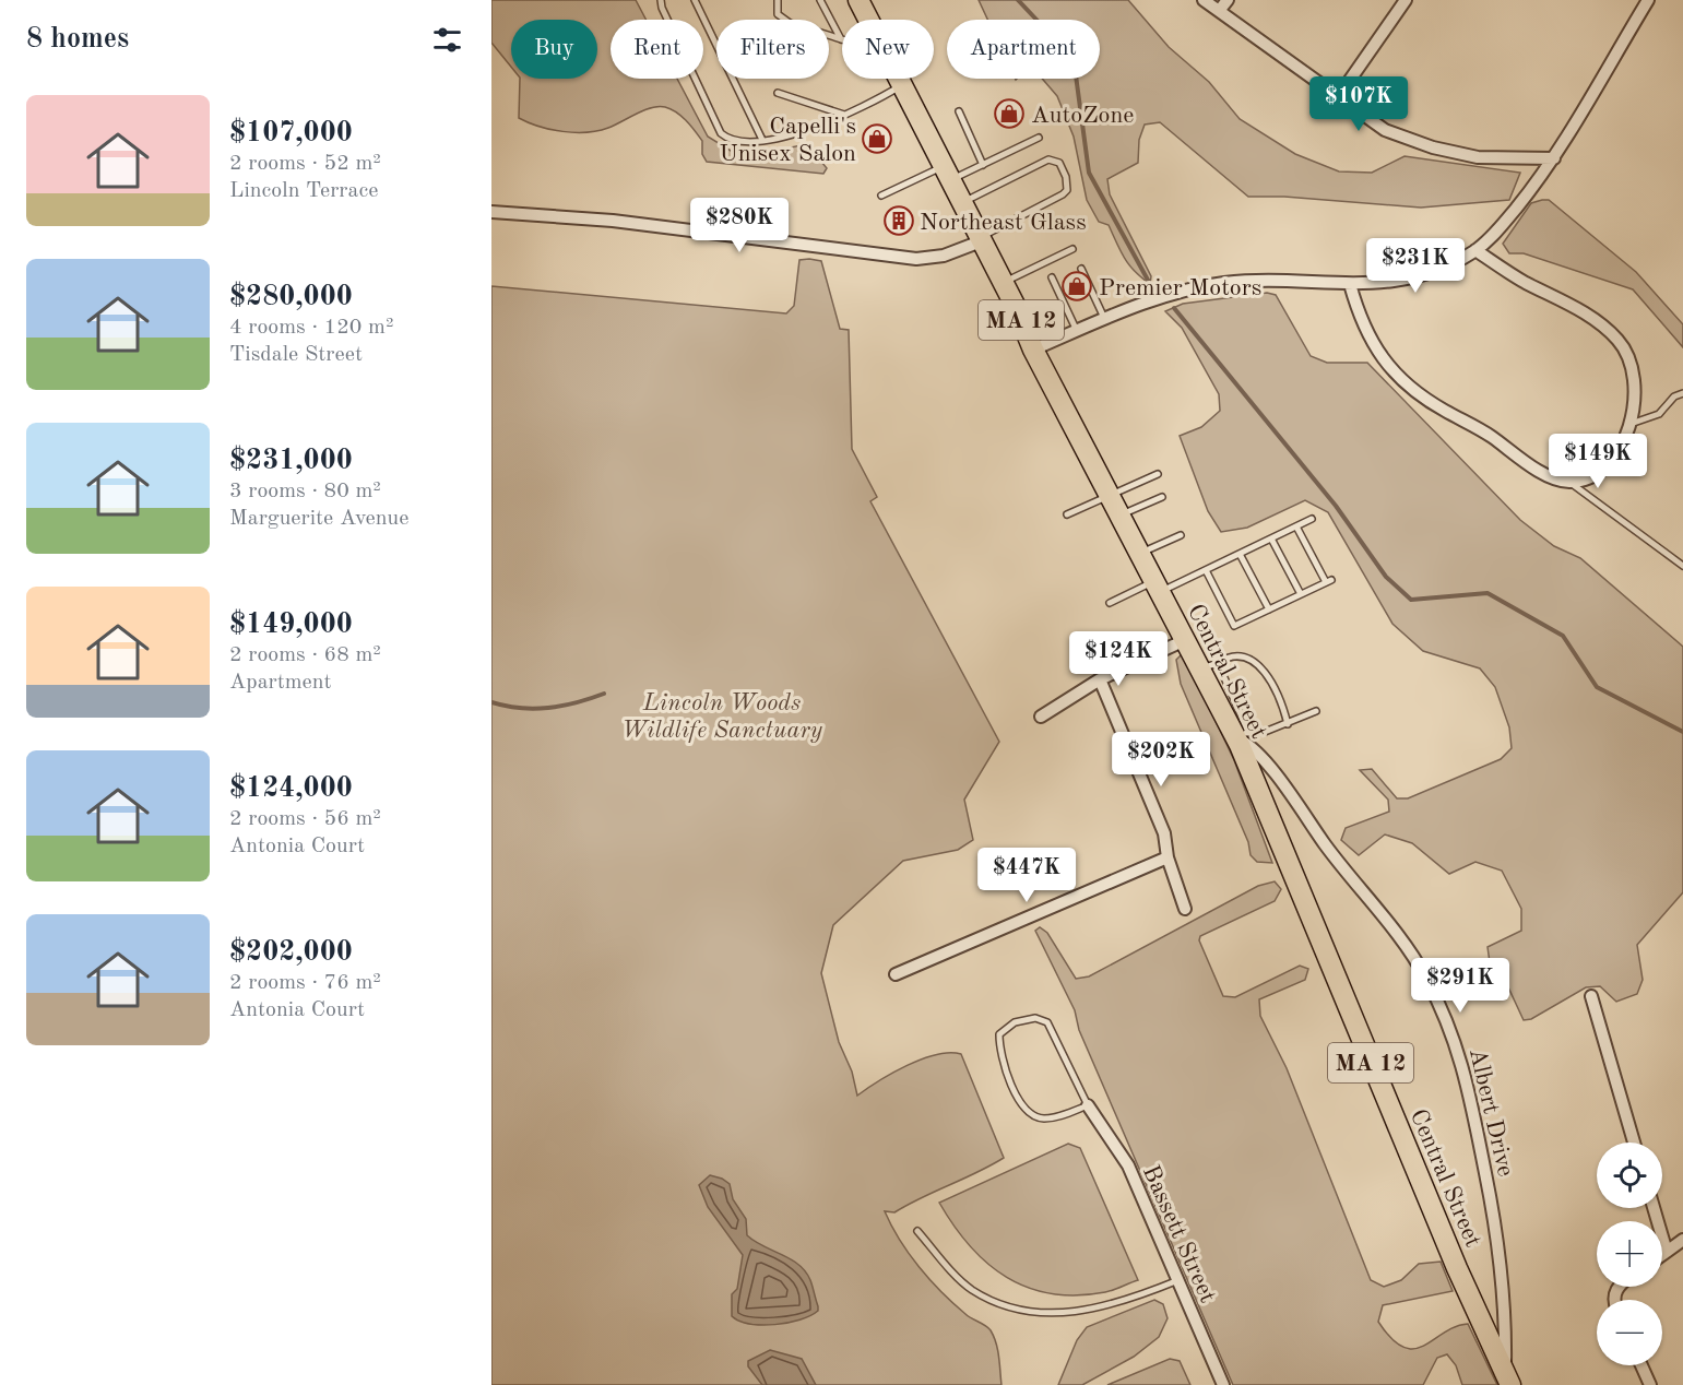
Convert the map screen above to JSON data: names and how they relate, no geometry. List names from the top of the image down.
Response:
{
  "streets": {
    "main road": ["MA 12", "Central Street"],
    "street": ["Albert Drive", "Bassett Street"]
  },
  "crossings": [
    ["Central Street", "Albert Drive"]
  ],
  "parks": ["Lincoln Woods Wildlife Sanctuary"],
  "places": {
    "shop": ["AutoZone", "Capelli's Unisex Salon", "Premier Motors"],
    "building": ["Northeast Glass"]
  },
  "page": {
    "heading": "8 homes",
    "chip": [
      "Buy",
      "Rent",
      "Filters",
      "New",
      "Apartment"
    ],
    "price": [
      "$107K",
      "$280K",
      "$231K",
      "$149K",
      "$124K",
      "$202K",
      "$447K",
      "$291K"
    ],
    "list": [
      {
        "name": "$107,000",
        "note": "2 rooms · 52 m² · Lincoln Terrace"
      },
      {
        "name": "$280,000",
        "note": "4 rooms · 120 m² · Tisdale Street"
      },
      {
        "name": "$231,000",
        "note": "3 rooms · 80 m² · Marguerite Avenue"
      },
      {
        "name": "$149,000",
        "note": "2 rooms · 68 m² · Apartment"
      },
      {
        "name": "$124,000",
        "note": "2 rooms · 56 m² · Antonia Court"
      },
      {
        "name": "$202,000",
        "note": "2 rooms · 76 m² · Antonia Court"
      }
    ],
    "map_buttons": ["+", "−"]
  }
}
